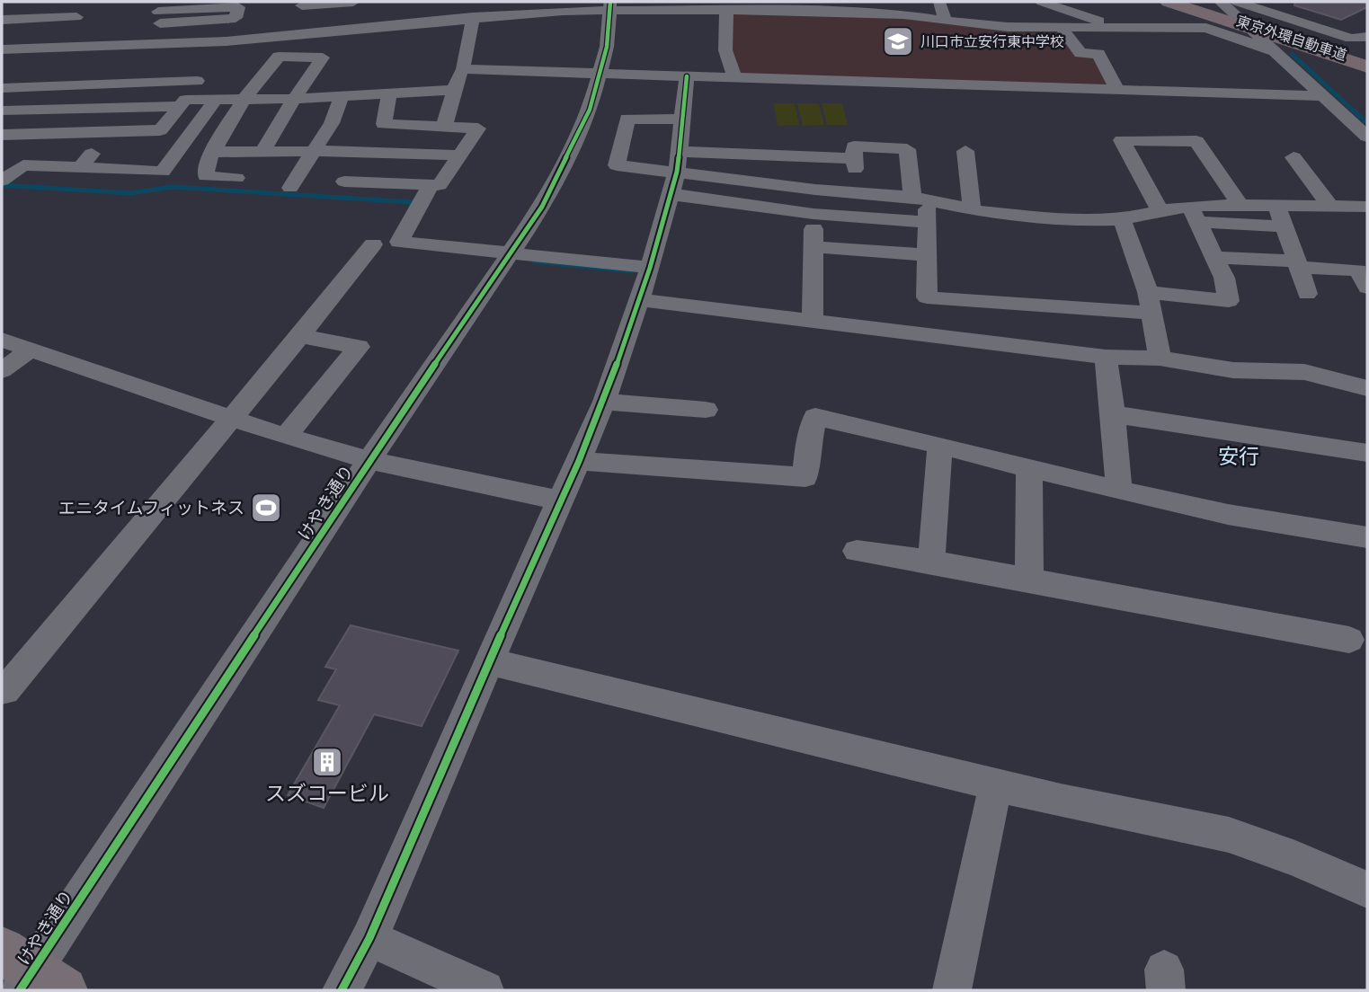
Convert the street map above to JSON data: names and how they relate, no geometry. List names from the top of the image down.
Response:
{
  "streets": {
    "highway": ["東京外環自動車道"],
    "street": ["けやき通り"]
  },
  "districts": ["安行"],
  "places": {
    "school or university": ["川口市立安行東中学校"],
    "sports": ["エニタイムフィットネス"],
    "building": ["スズコービル"]
  }
}
